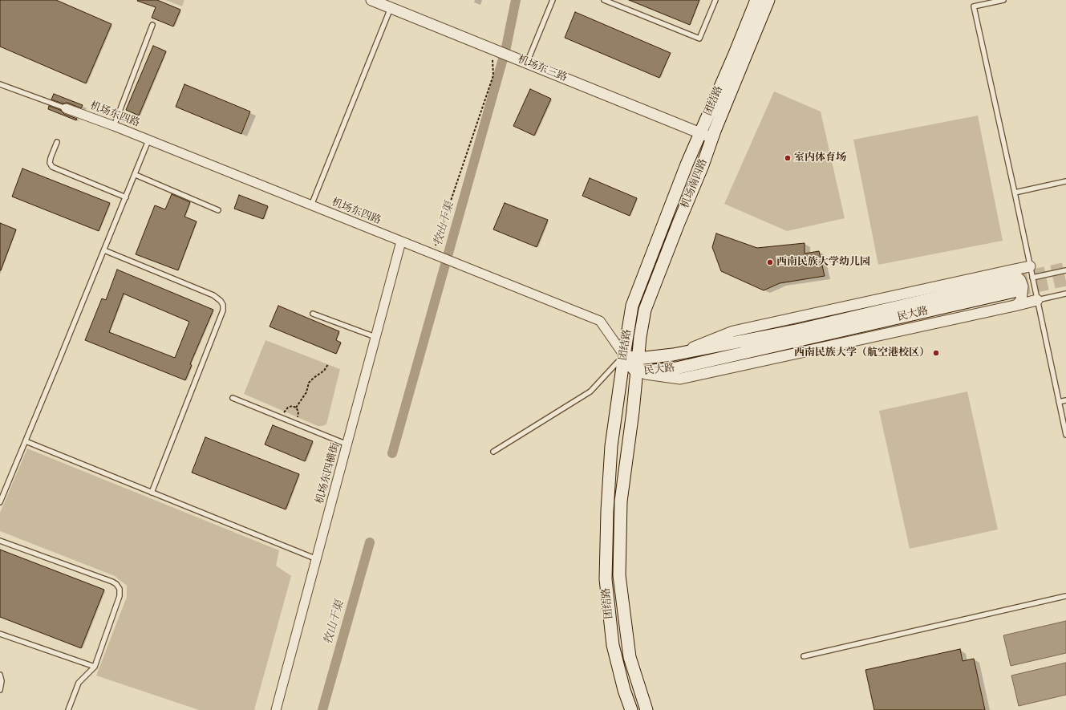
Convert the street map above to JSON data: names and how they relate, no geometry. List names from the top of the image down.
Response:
{
  "streets": {
    "main road": ["团结路", "机场南四路", "民大路"],
    "street": ["机场东三路", "机场东四路", "机场东四横街"]
  },
  "crossings": [
    ["机场东三路", "团结路"],
    ["机场东三路", "机场南四路"],
    ["团结路", "机场东四路"],
    ["团结路", "机场南四路"],
    ["团结路", "民大路"],
    ["机场东四路", "民大路"],
    ["机场东四路", "机场东四横街"],
    ["机场南四路", "民大路"]
  ],
  "water": ["牧山干渠"],
  "places": ["室内体育场", "西南民族大学幼儿园", "西南民族大学（航空港校区）"]
}
